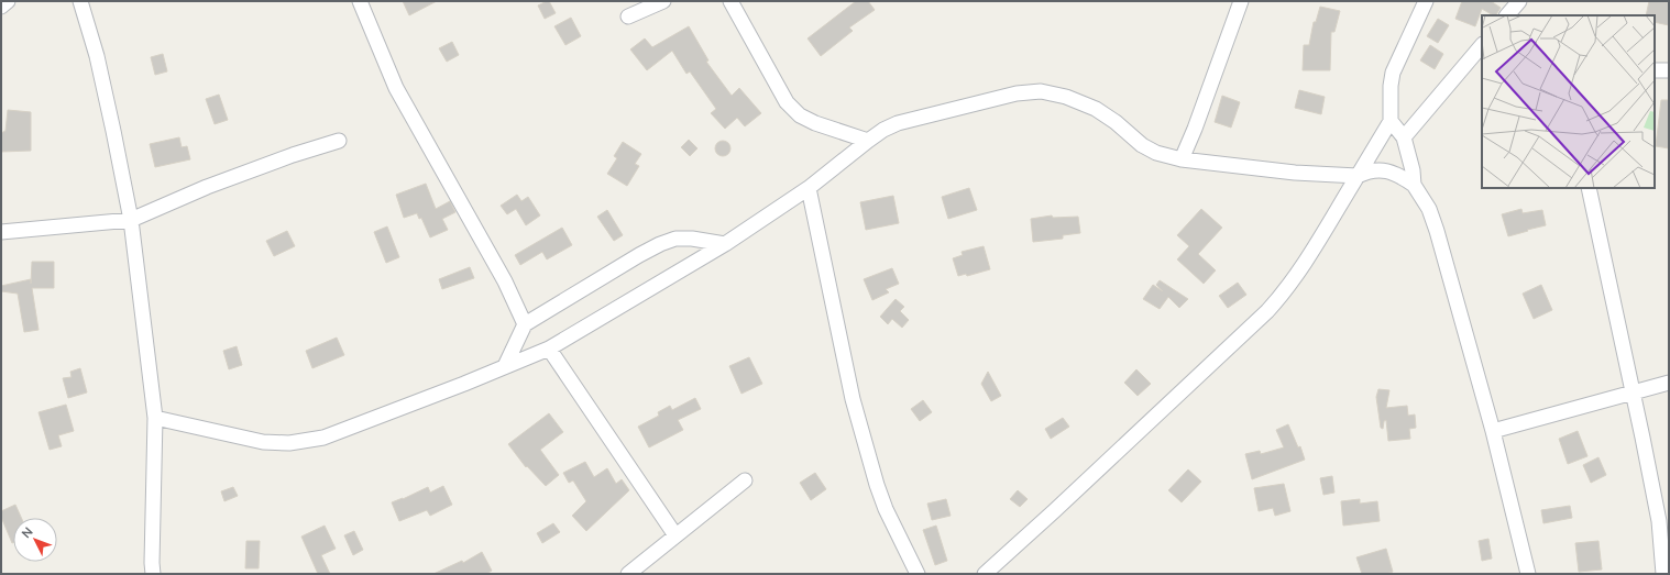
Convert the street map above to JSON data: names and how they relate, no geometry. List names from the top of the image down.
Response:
{
  "north": "top left"
}
